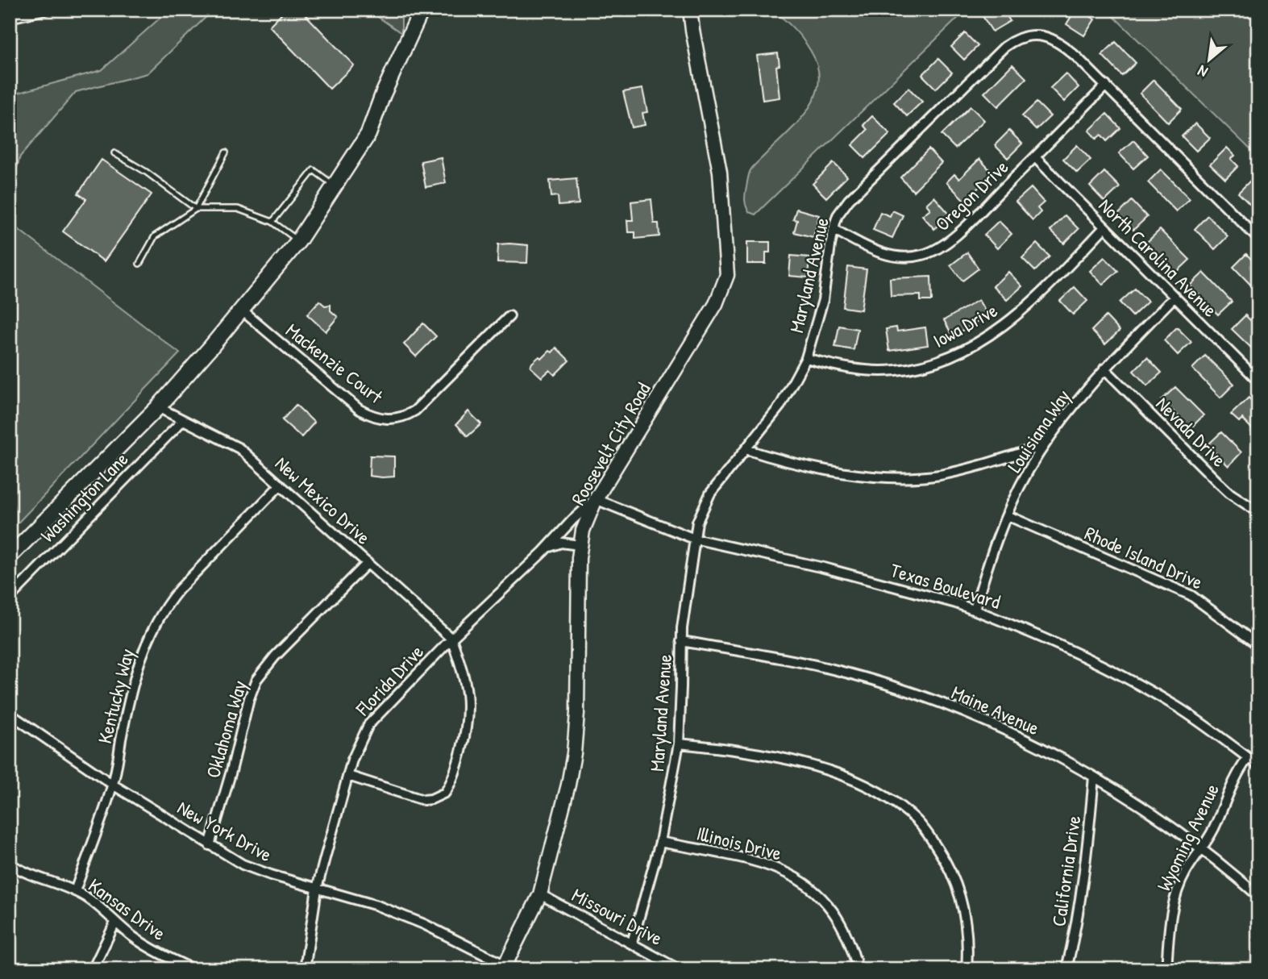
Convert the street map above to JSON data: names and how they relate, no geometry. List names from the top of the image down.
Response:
{
  "streets": {
    "street": [
      "Oregon Drive",
      "North Carolina Avenue",
      "Maryland Avenue",
      "Iowa Drive",
      "Mackenzie Court",
      "Louisiana Way",
      "Nevada Drive",
      "Roosevelt City Road",
      "Washington Lane",
      "New Mexico Drive",
      "Rhode Island Drive",
      "Texas Boulevard",
      "Florida Drive",
      "Kentucky Way",
      "Maine Avenue",
      "Oklahoma Way",
      "New York Drive",
      "Wyoming Avenue",
      "Illinois Drive",
      "California Drive",
      "Kansas Drive",
      "Missouri Drive"
    ]
  },
  "crossings": [
    ["Oregon Drive", "North Carolina Avenue"],
    ["Oregon Drive", "Maryland Avenue"],
    ["North Carolina Avenue", "Iowa Drive"],
    ["North Carolina Avenue", "Louisiana Way"],
    ["Maryland Avenue", "Iowa Drive"],
    ["Maryland Avenue", "Texas Boulevard"],
    ["Maryland Avenue", "Maine Avenue"],
    ["Maryland Avenue", "Illinois Drive"],
    ["Maryland Avenue", "Missouri Drive"],
    ["Louisiana Way", "Nevada Drive"],
    ["Louisiana Way", "Rhode Island Drive"],
    ["Louisiana Way", "Texas Boulevard"],
    ["Roosevelt City Road", "Texas Boulevard"],
    ["Roosevelt City Road", "Florida Drive"],
    ["Roosevelt City Road", "New York Drive"],
    ["Roosevelt City Road", "Missouri Drive"],
    ["Washington Lane", "New Mexico Drive"],
    ["New Mexico Drive", "Florida Drive"],
    ["New Mexico Drive", "Kentucky Way"],
    ["New Mexico Drive", "Oklahoma Way"],
    ["Texas Boulevard", "Florida Drive"],
    ["Texas Boulevard", "Wyoming Avenue"],
    ["Florida Drive", "New York Drive"],
    ["Kentucky Way", "New York Drive"],
    ["Kentucky Way", "Kansas Drive"],
    ["Maine Avenue", "Wyoming Avenue"],
    ["Maine Avenue", "California Drive"],
    ["Oklahoma Way", "New York Drive"]
  ],
  "north": "bottom left"
}
